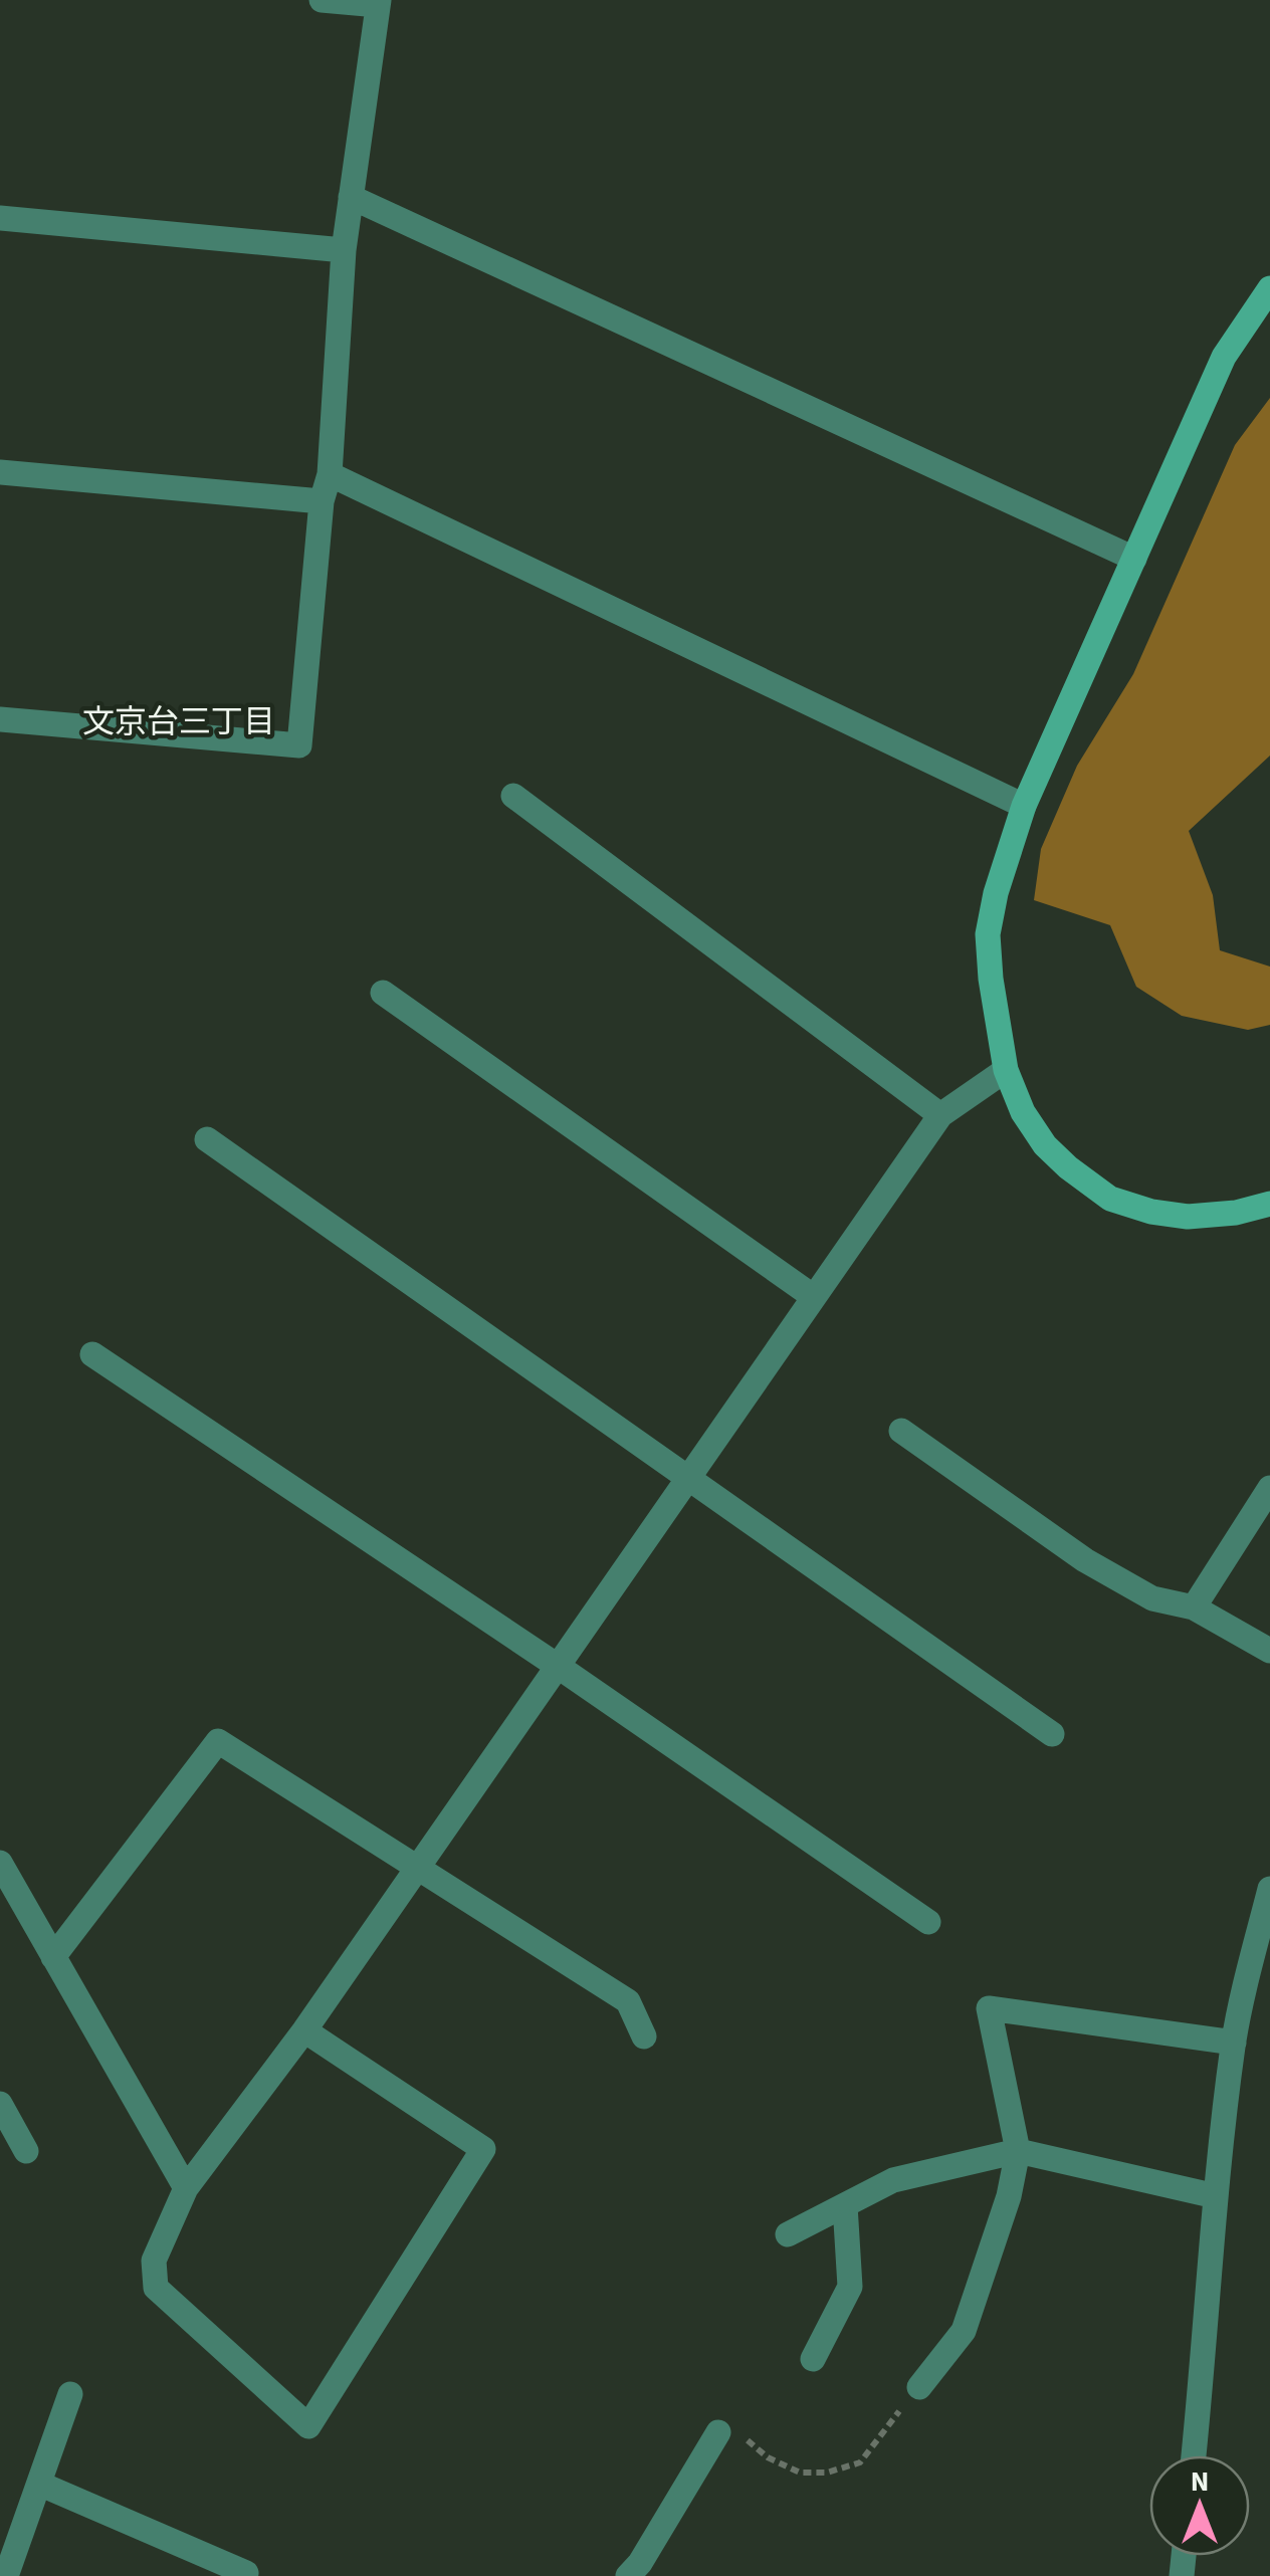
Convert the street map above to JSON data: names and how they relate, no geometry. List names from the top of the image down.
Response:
{
  "districts": ["文京台三丁目"],
  "north": "top"
}
